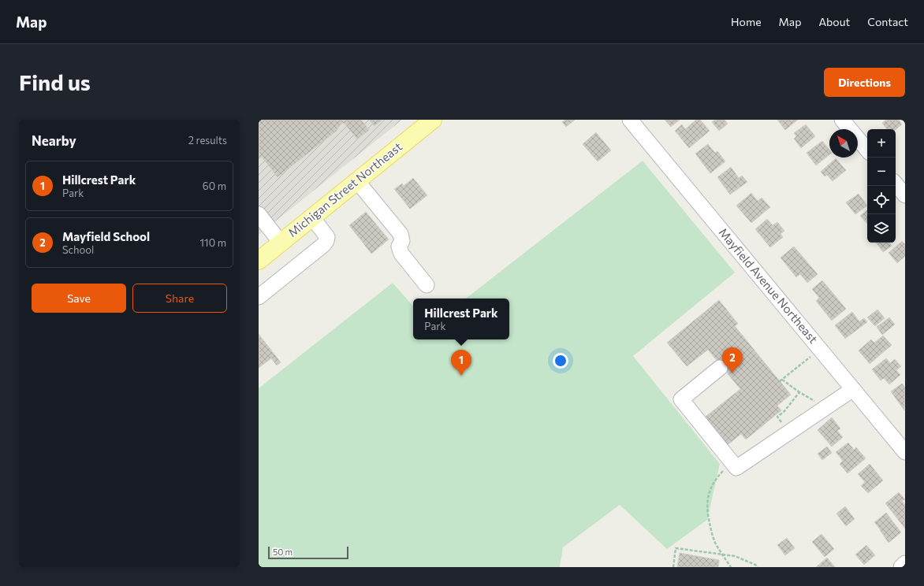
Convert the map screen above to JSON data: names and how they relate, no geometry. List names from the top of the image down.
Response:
{
  "streets": {
    "main road": ["Michigan Street Northeast"],
    "street": ["Mayfield Avenue Northeast"]
  },
  "scale_bar": "50 m",
  "north": "top left",
  "page": {
    "header": "Map",
    "nav": [
      "Home",
      "Map",
      "About",
      "Contact"
    ],
    "buttons": [
      "Directions",
      ["Save", "Share"]
    ],
    "title": "Find us",
    "heading": ["Nearby", "2 results"],
    "map_buttons": ["+", "−"],
    "list": [
      {
        "mark": "1",
        "name": "Hillcrest Park",
        "note": "Park",
        "value": "60 m"
      },
      {
        "mark": "2",
        "name": "Mayfield School",
        "note": "School",
        "value": "110 m"
      }
    ],
    "popup": ["Hillcrest Park", "Park"],
    "pins": ["2", "1"],
    "scale": "50 m"
  }
}
